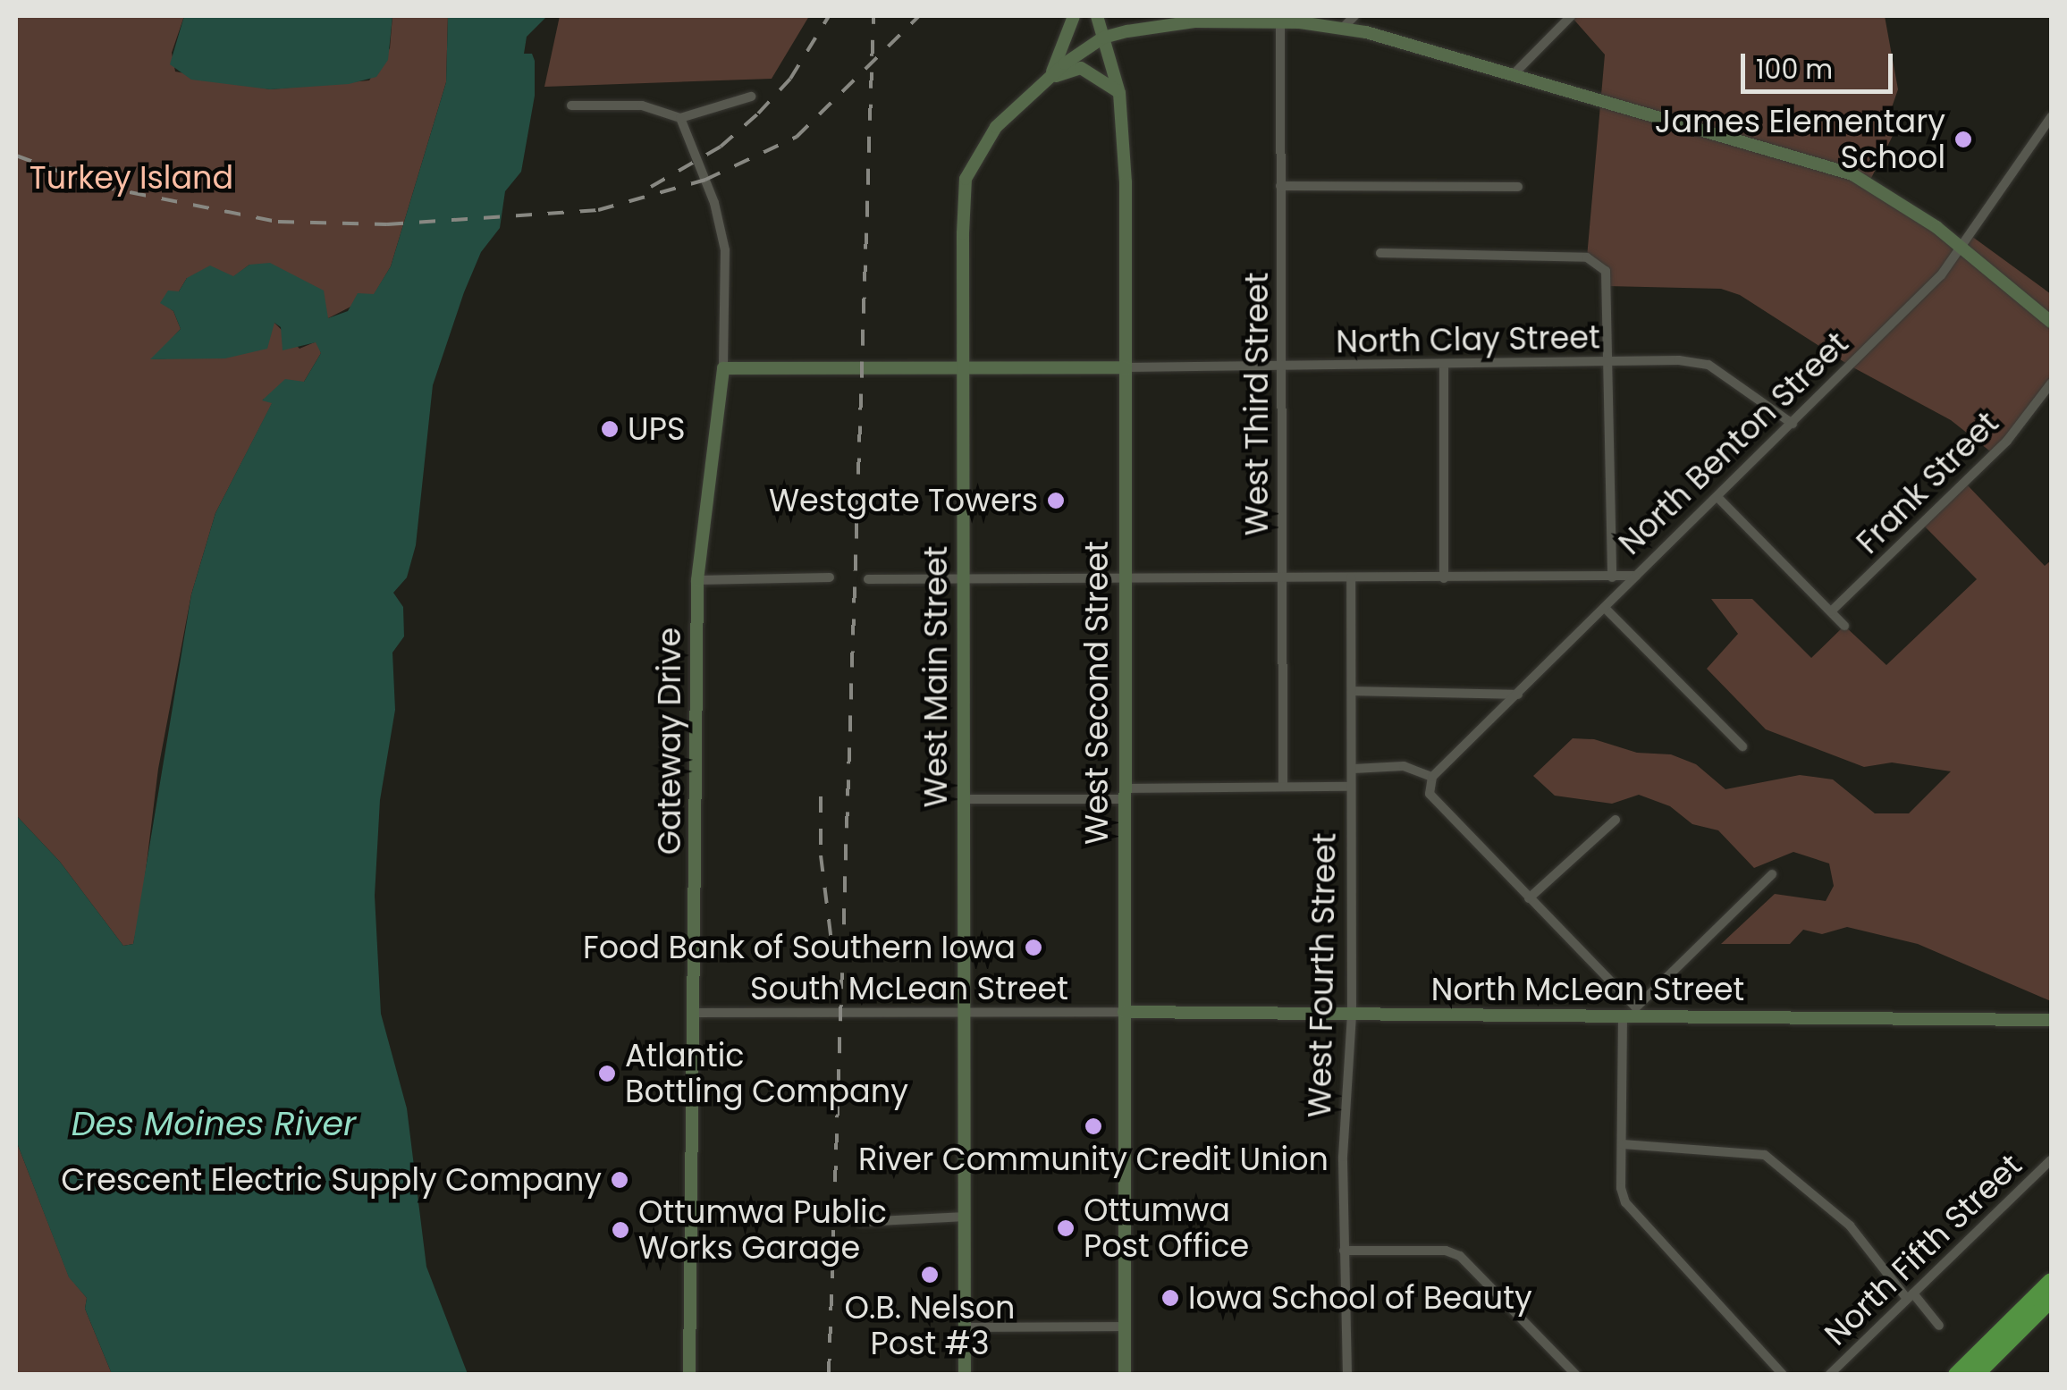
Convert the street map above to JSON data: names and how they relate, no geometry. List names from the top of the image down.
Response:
{
  "streets": {
    "main road": [
      "West Main Street",
      "West Second Street",
      "Gateway Drive",
      "North McLean Street"
    ],
    "street": [
      "North Clay Street",
      "West Third Street",
      "North Benton Street",
      "Frank Street",
      "West Fourth Street",
      "South McLean Street",
      "North Fifth Street"
    ]
  },
  "crossings": [
    ["North Clay Street", "West Third Street"],
    ["North Clay Street", "North Benton Street"],
    ["North Clay Street", "West Second Street"],
    ["West Third Street", "North Benton Street"],
    ["North Benton Street", "West Main Street"],
    ["North Benton Street", "West Second Street"],
    ["North Benton Street", "West Fourth Street"],
    ["West Main Street", "West Second Street"],
    ["West Main Street", "South McLean Street"],
    ["West Second Street", "South McLean Street"],
    ["West Second Street", "North McLean Street"],
    ["Gateway Drive", "South McLean Street"],
    ["West Fourth Street", "North McLean Street"],
    ["South McLean Street", "North McLean Street"]
  ],
  "water": ["Des Moines River"],
  "parks": ["Turkey Island"],
  "places": [
    "James Elementary School",
    "UPS",
    "Westgate Towers",
    "Food Bank of Southern Iowa",
    "Atlantic Bottling Company",
    "River Community Credit Union",
    "Crescent Electric Supply Company",
    "Ottumwa Post Office",
    "Ottumwa Public Works Garage",
    "O.B. Nelson Post #3",
    "Iowa School of Beauty"
  ],
  "scale_bar": "100 m"
}
